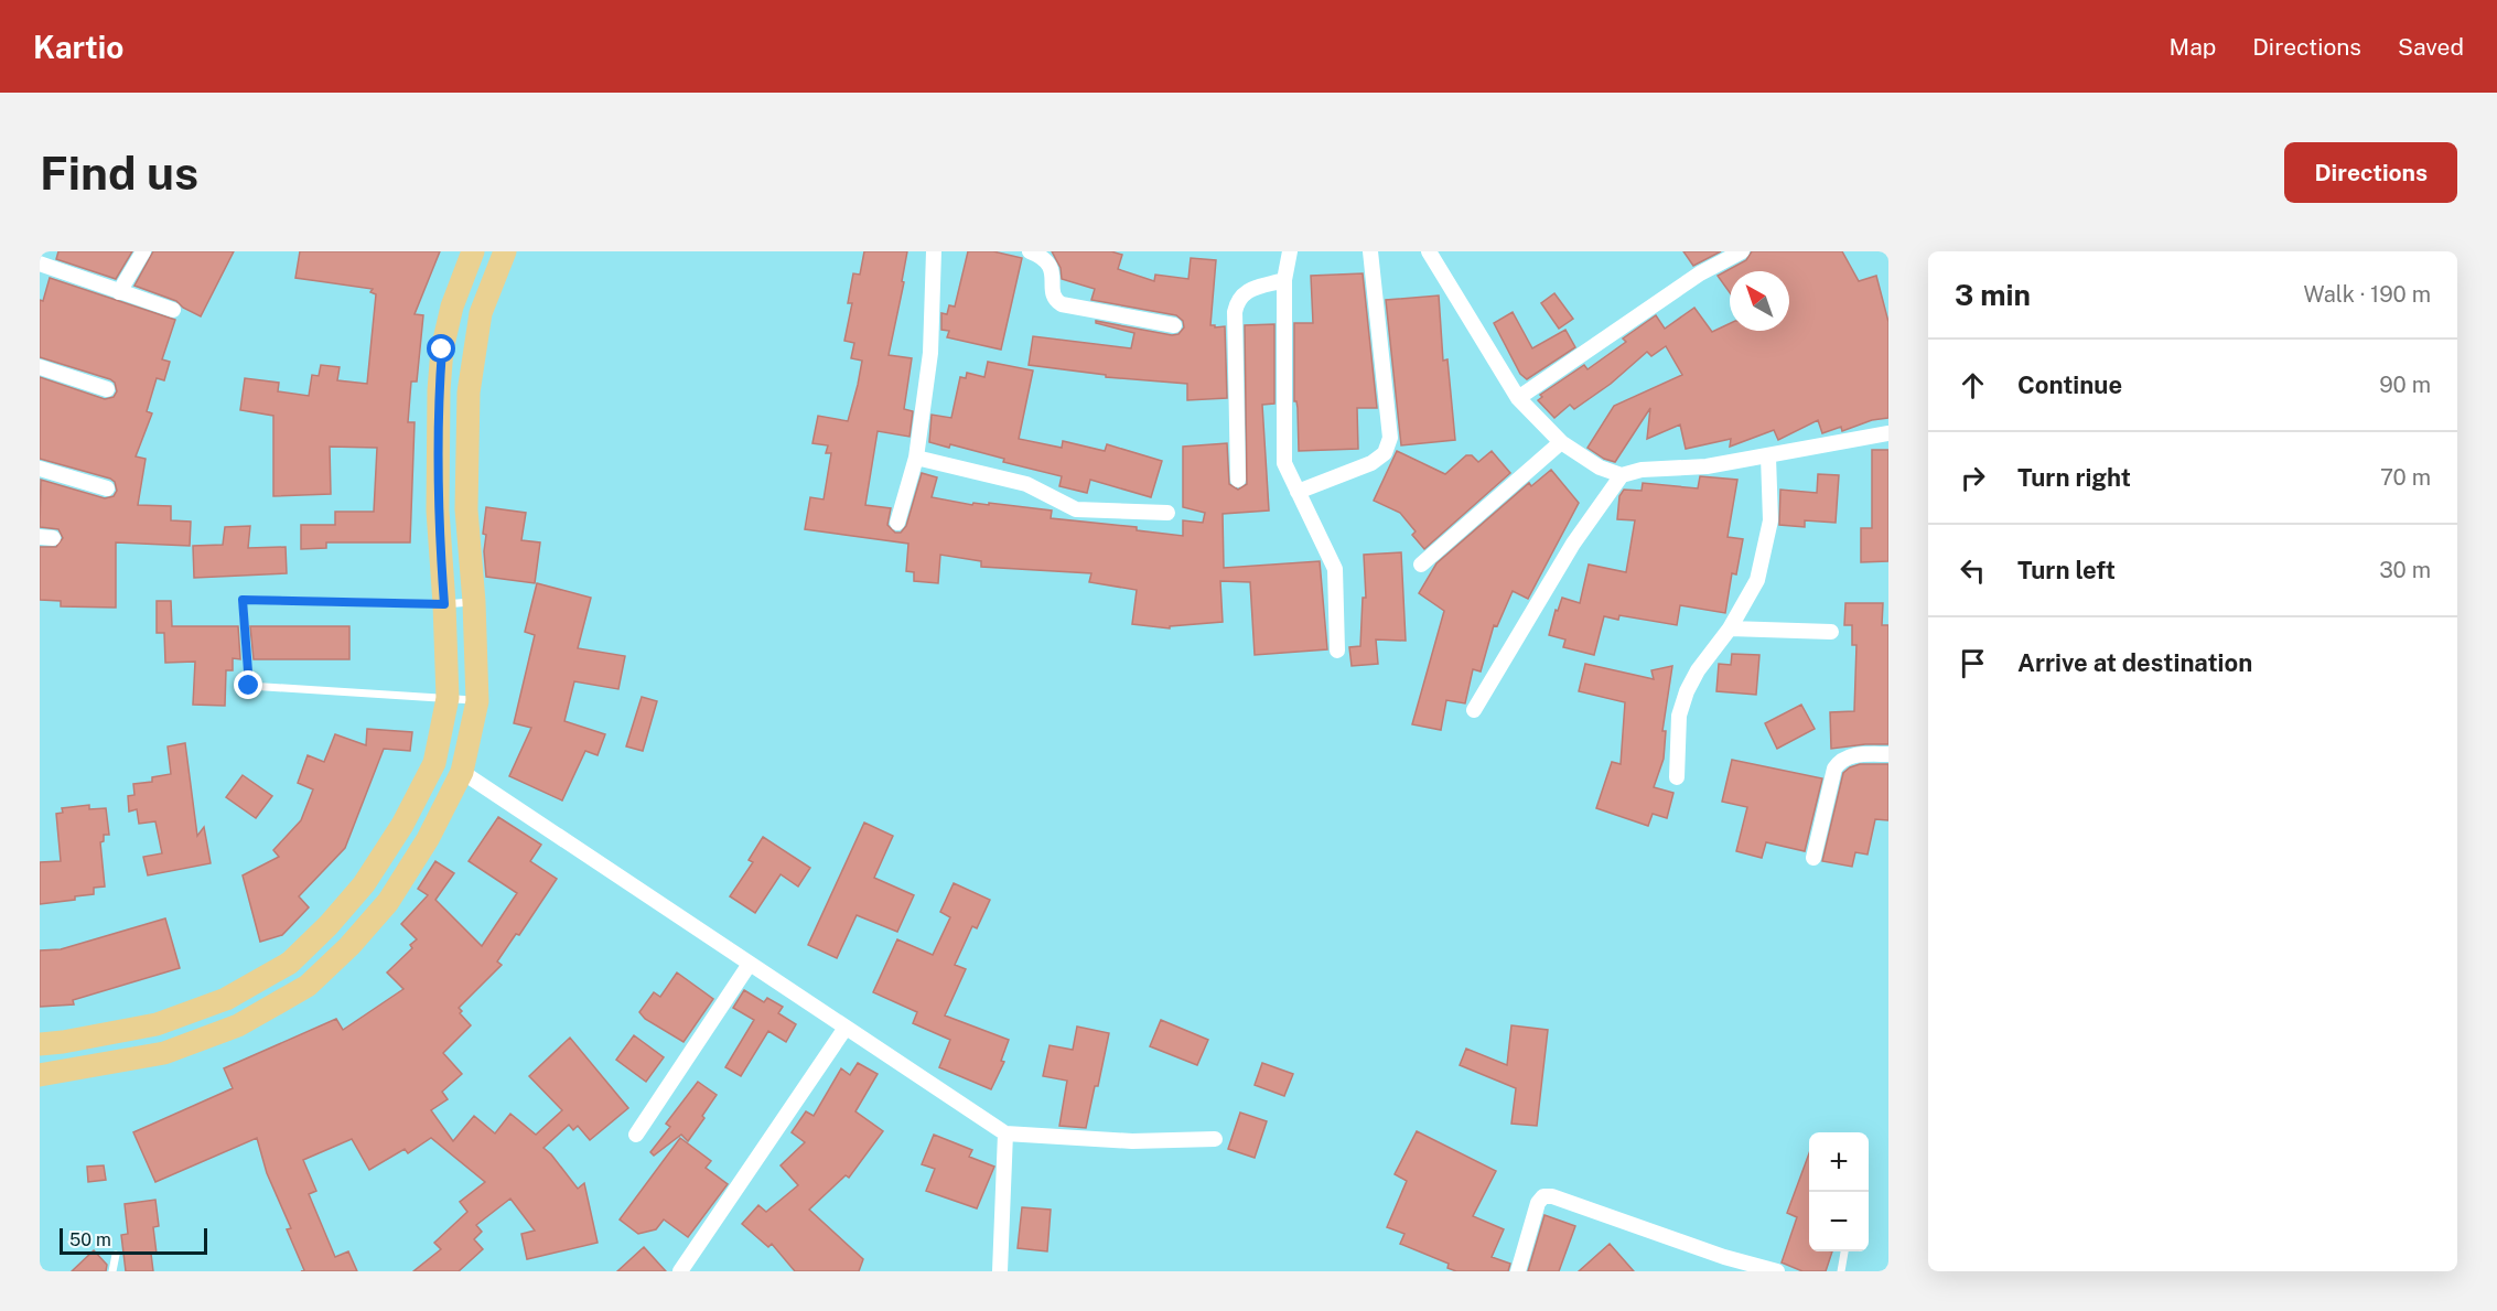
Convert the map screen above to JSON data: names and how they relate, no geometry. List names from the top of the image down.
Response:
{
  "scale_bar": "50 m",
  "north": "top left",
  "page": {
    "header": "Kartio",
    "nav": ["Map", "Directions", "Saved"],
    "buttons": "Directions",
    "title": "Find us",
    "heading": ["3 min", "Walk · 190 m"],
    "list": [
      ["Continue", "90 m"],
      ["Turn right", "70 m"],
      ["Turn left", "30 m"],
      "Arrive at destination"
    ],
    "map_buttons": ["+", "−"],
    "scale": "50 m"
  }
}
